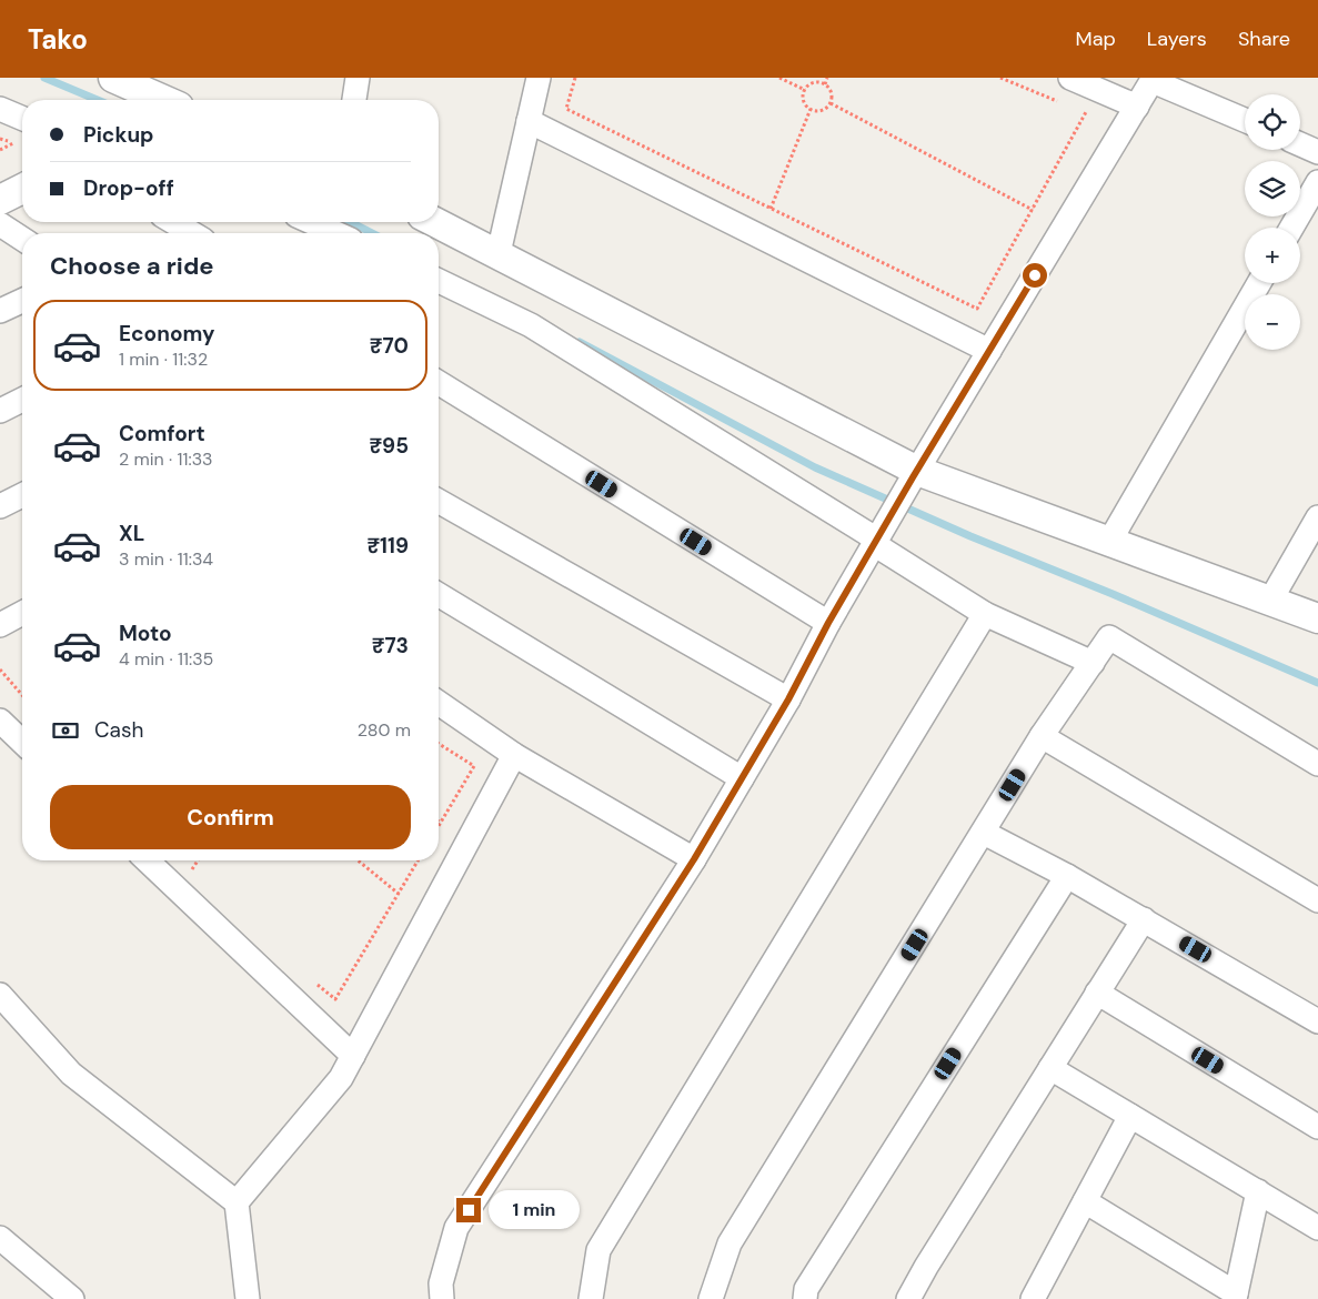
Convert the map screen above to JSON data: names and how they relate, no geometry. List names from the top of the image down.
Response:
{
  "page": {
    "header": "Tako",
    "nav": ["Map", "Layers", "Share"],
    "map_buttons": ["+", "−"],
    "banner": ["Pickup", "Drop-off"],
    "heading": "Choose a ride",
    "list": [
      {
        "name": "Economy",
        "note": "1 min · 11:32",
        "value": "₹70"
      },
      {
        "name": "Comfort",
        "note": "2 min · 11:33",
        "value": "₹95"
      },
      {
        "name": "XL",
        "note": "3 min · 11:34",
        "value": "₹119"
      },
      {
        "name": "Moto",
        "note": "4 min · 11:35",
        "value": "₹73"
      }
    ],
    "pay": ["Cash", "280 m"],
    "buttons": "Confirm",
    "bubble": "1 min"
  }
}
